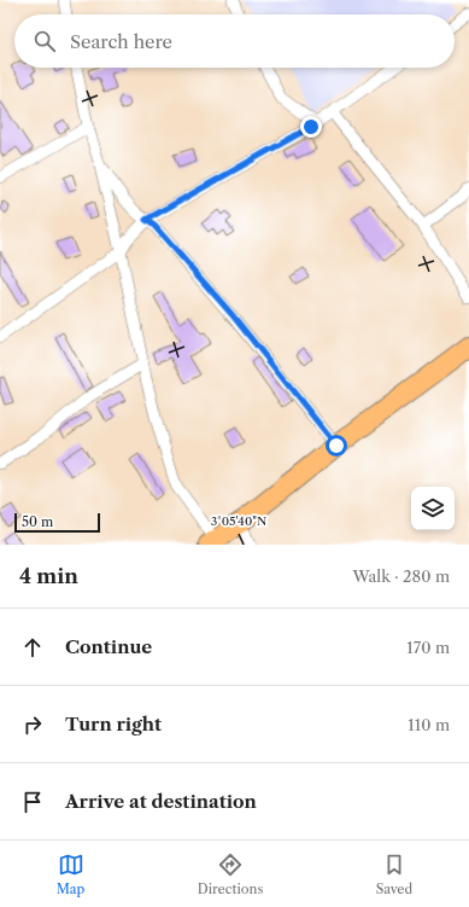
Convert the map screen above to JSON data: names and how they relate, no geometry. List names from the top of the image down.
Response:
{
  "scale_bar": "50 m",
  "page": {
    "search": "Search here",
    "scale": "50 m",
    "heading": ["4 min", "Walk · 280 m"],
    "list": [
      ["Continue", "170 m"],
      ["Turn right", "110 m"],
      "Arrive at destination"
    ],
    "nav": ["Map", "Directions", "Saved"]
  },
  "coordinates": ["3°05'40\"N"]
}
